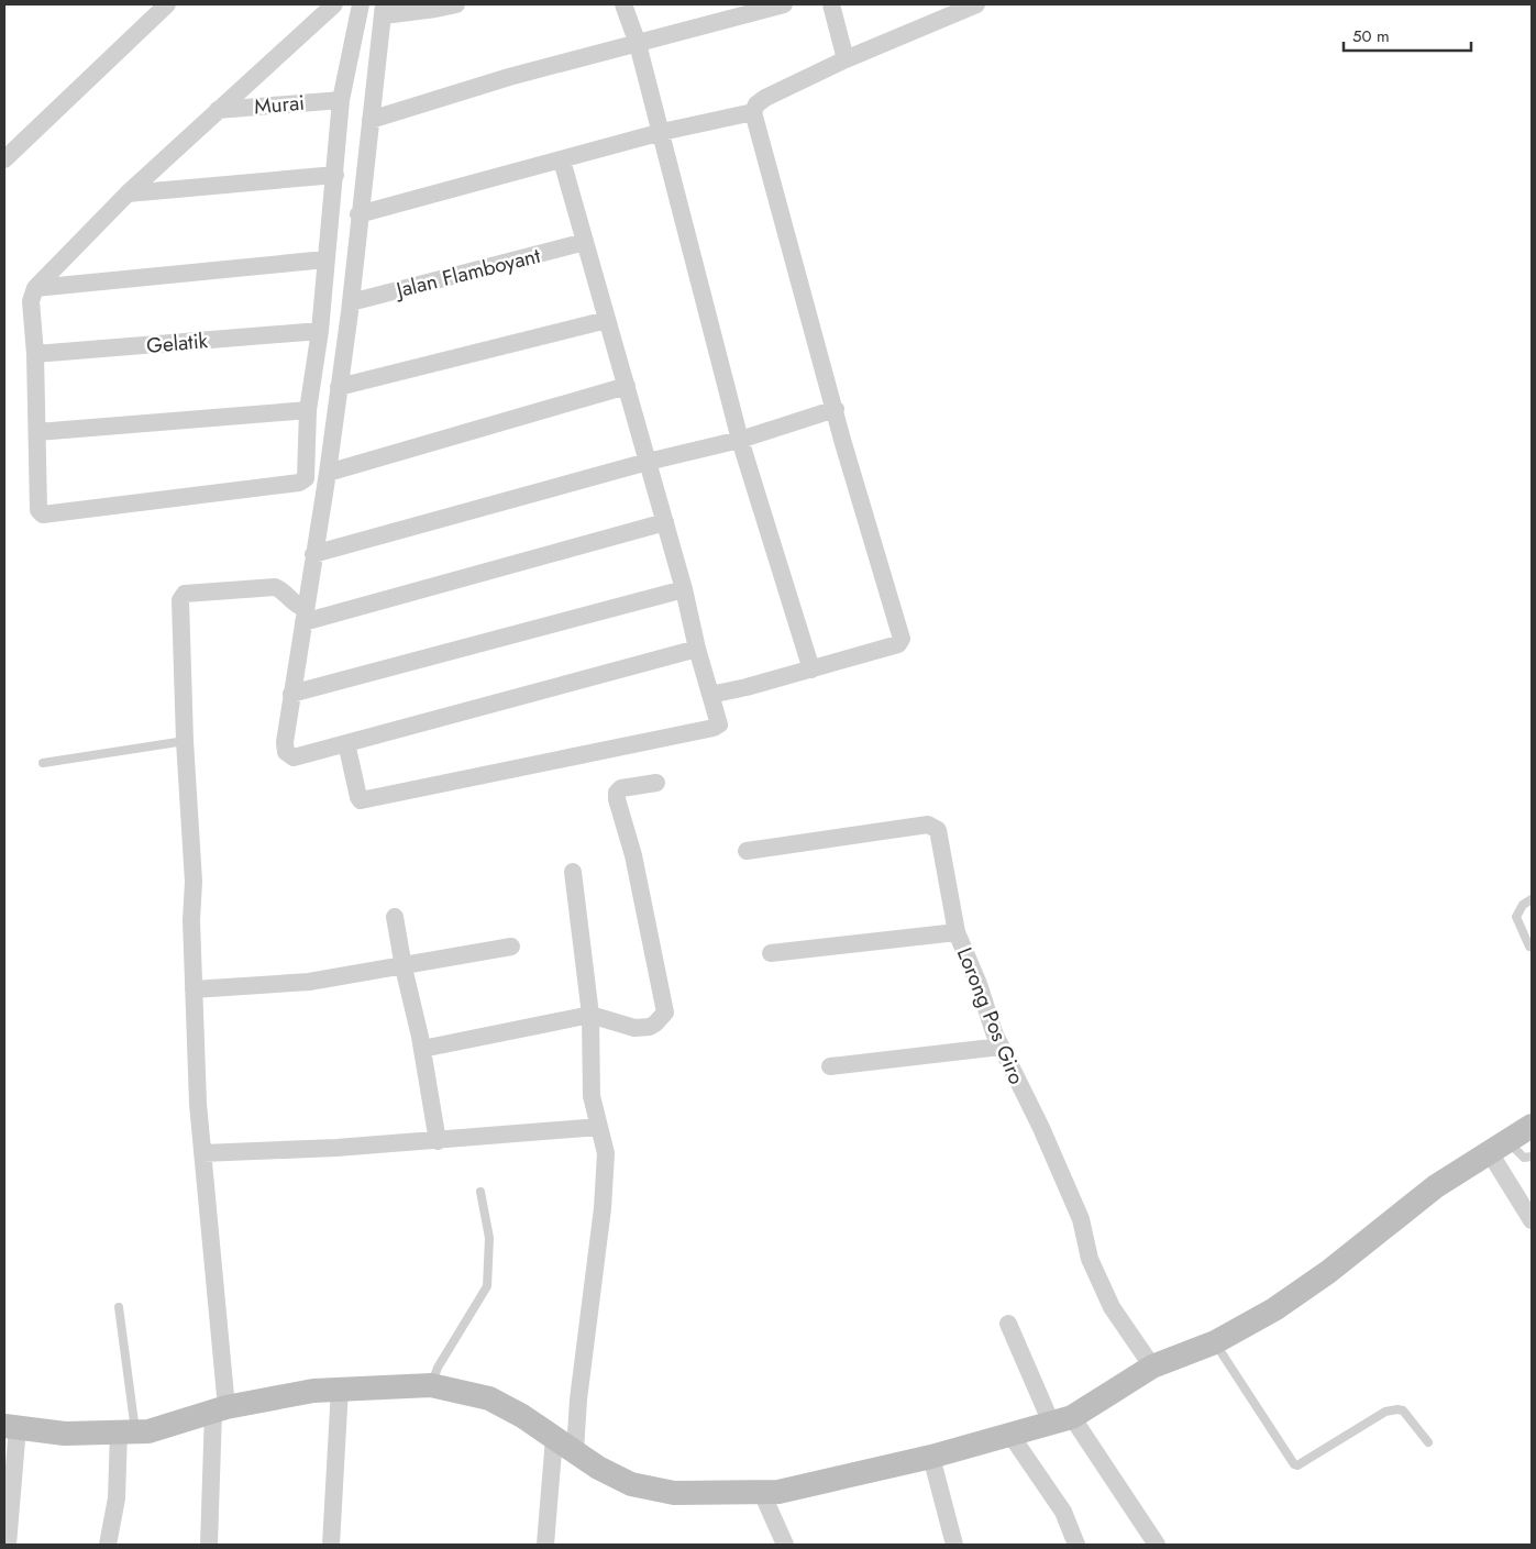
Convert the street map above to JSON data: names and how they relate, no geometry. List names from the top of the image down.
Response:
{
  "streets": {
    "street": [
      "Murai",
      "Jalan Flamboyant",
      "Gelatik",
      "Lorong Pos Giro"
    ]
  },
  "scale_bar": "50 m"
}
